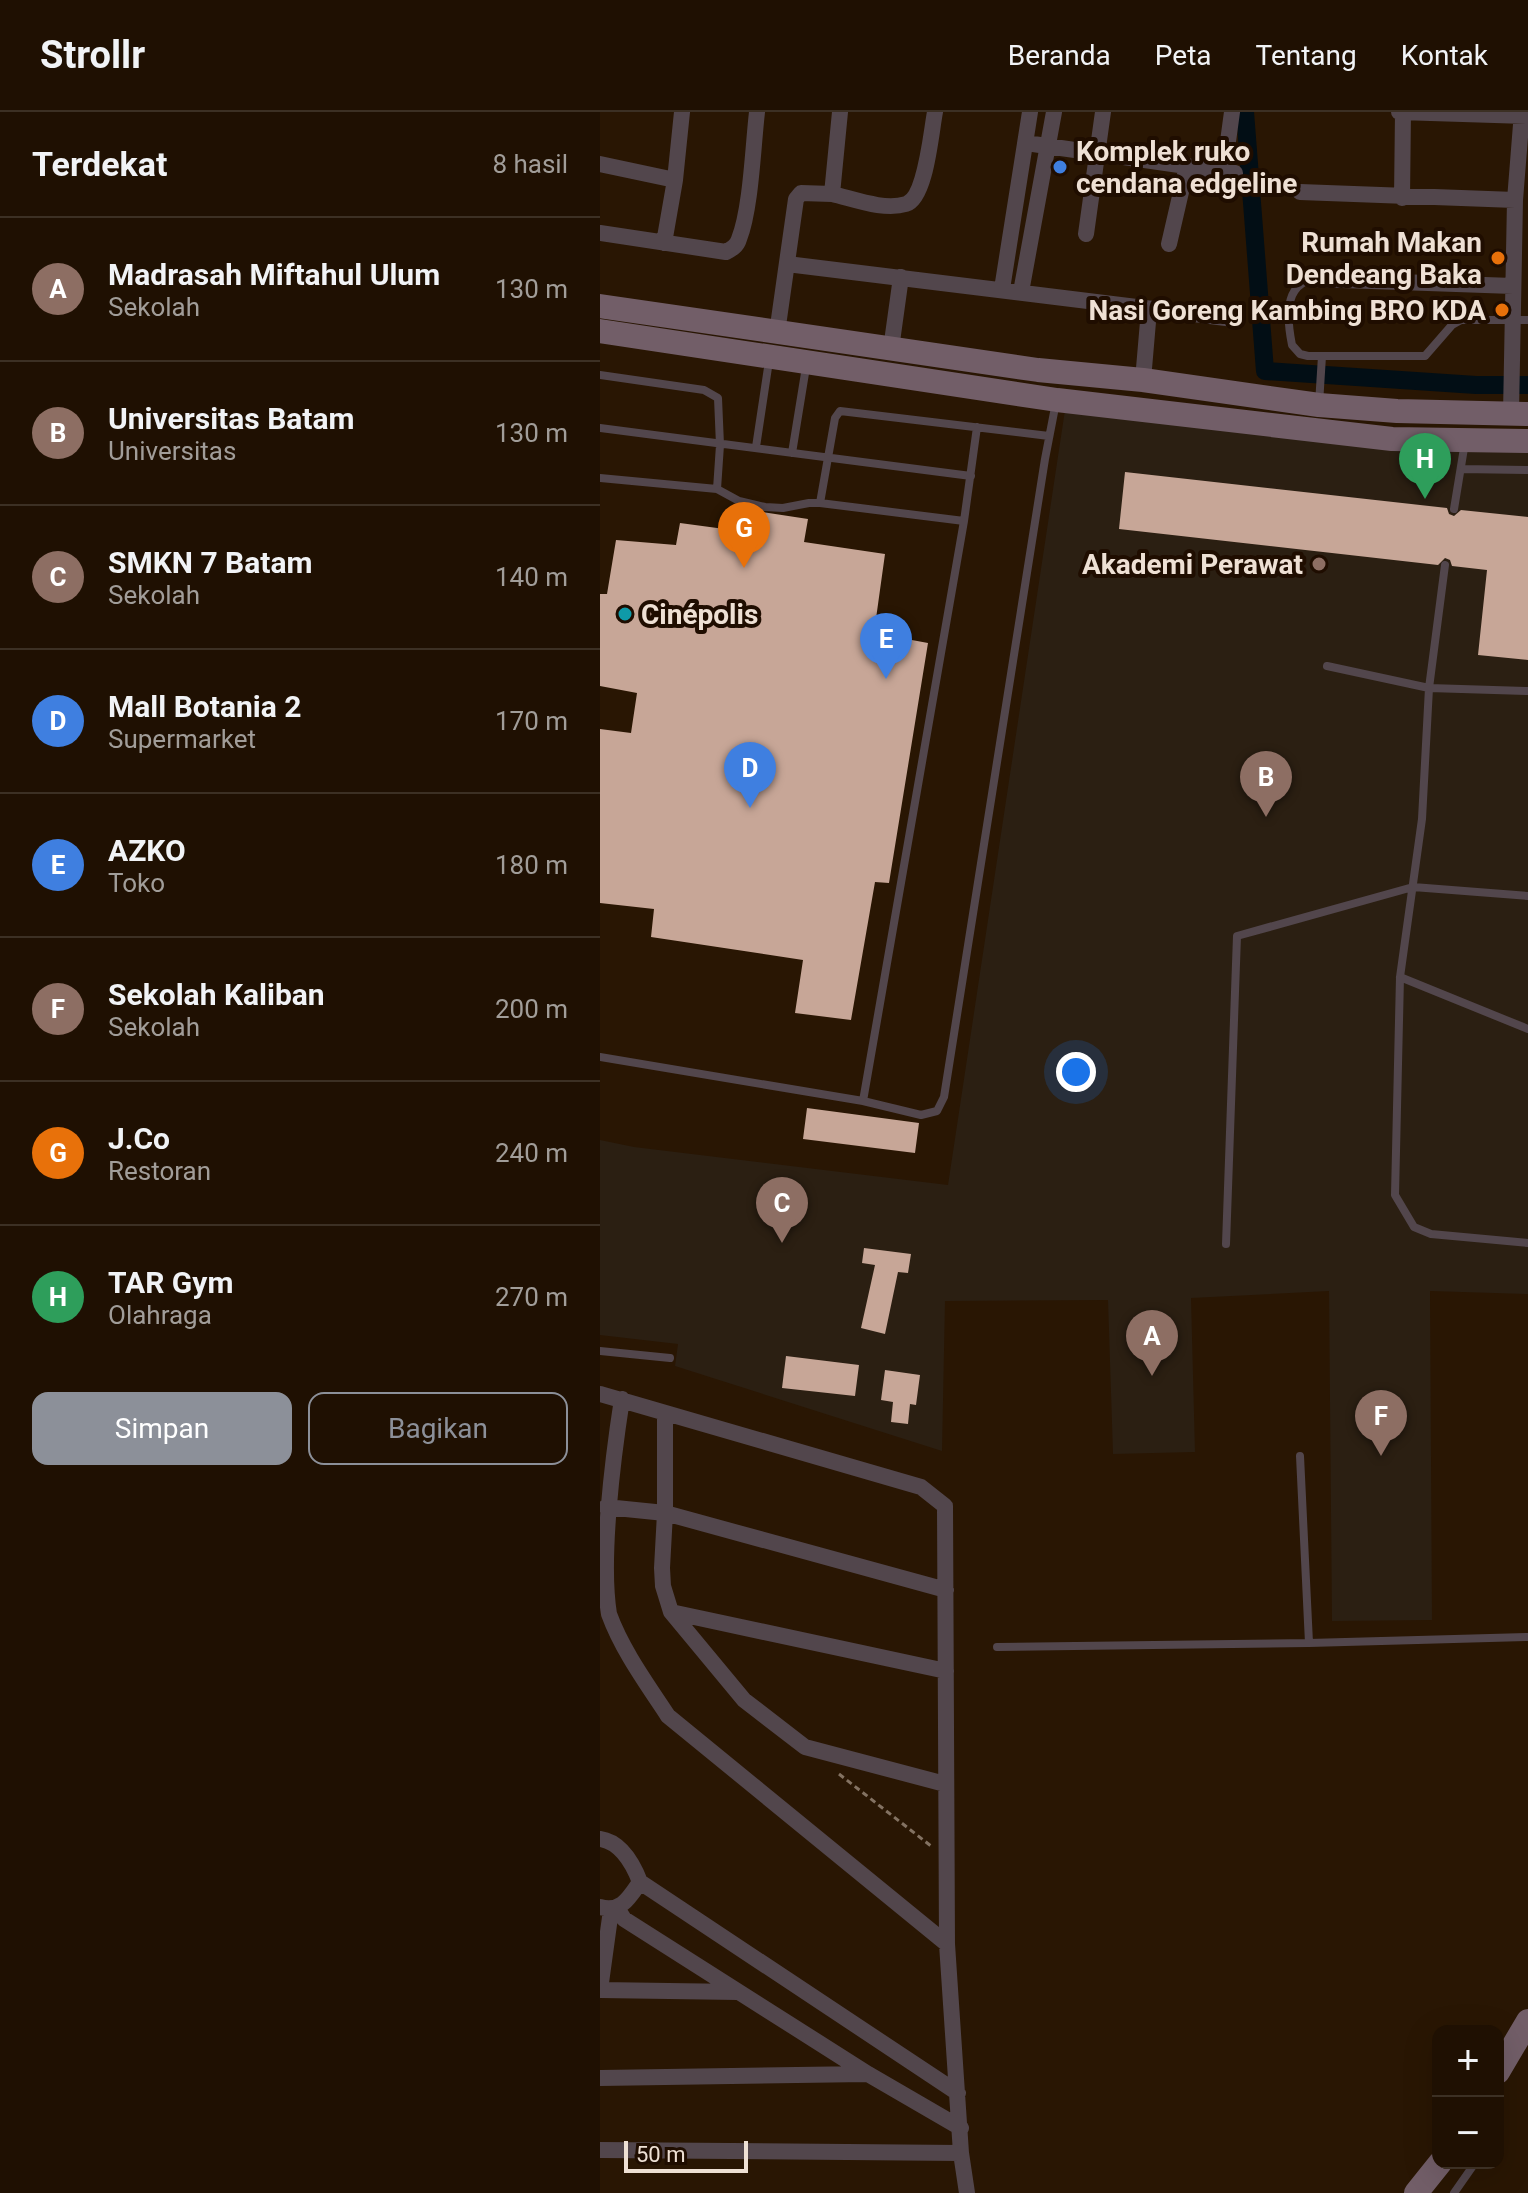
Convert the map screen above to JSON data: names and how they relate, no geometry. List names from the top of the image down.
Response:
{
  "places": [
    "Komplek ruko cendana edgeline",
    "Rumah Makan Dendeang Baka",
    "Nasi Goreng Kambing BRO KDA",
    "Akademi Perawat",
    "Cinépolis"
  ],
  "scale_bar": "50 m",
  "page": {
    "header": "Strollr",
    "nav": [
      "Beranda",
      "Peta",
      "Tentang",
      "Kontak"
    ],
    "heading": ["Terdekat", "8 hasil"],
    "list": [
      {
        "mark": "A",
        "name": "Madrasah Miftahul Ulum",
        "note": "Sekolah",
        "value": "130 m"
      },
      {
        "mark": "B",
        "name": "Universitas Batam",
        "note": "Universitas",
        "value": "130 m"
      },
      {
        "mark": "C",
        "name": "SMKN 7 Batam",
        "note": "Sekolah",
        "value": "140 m"
      },
      {
        "mark": "D",
        "name": "Mall Botania 2",
        "note": "Supermarket",
        "value": "170 m"
      },
      {
        "mark": "E",
        "name": "AZKO",
        "note": "Toko",
        "value": "180 m"
      },
      {
        "mark": "F",
        "name": "Sekolah Kaliban",
        "note": "Sekolah",
        "value": "200 m"
      },
      {
        "mark": "G",
        "name": "J.Co",
        "note": "Restoran",
        "value": "240 m"
      },
      {
        "mark": "H",
        "name": "TAR Gym",
        "note": "Olahraga",
        "value": "270 m"
      }
    ],
    "pins": [
      "H",
      "G",
      "E",
      "D",
      "B",
      "C",
      "A",
      "F"
    ],
    "buttons": ["Simpan", "Bagikan"],
    "map_buttons": ["+", "−"],
    "scale": "50 m"
  }
}
